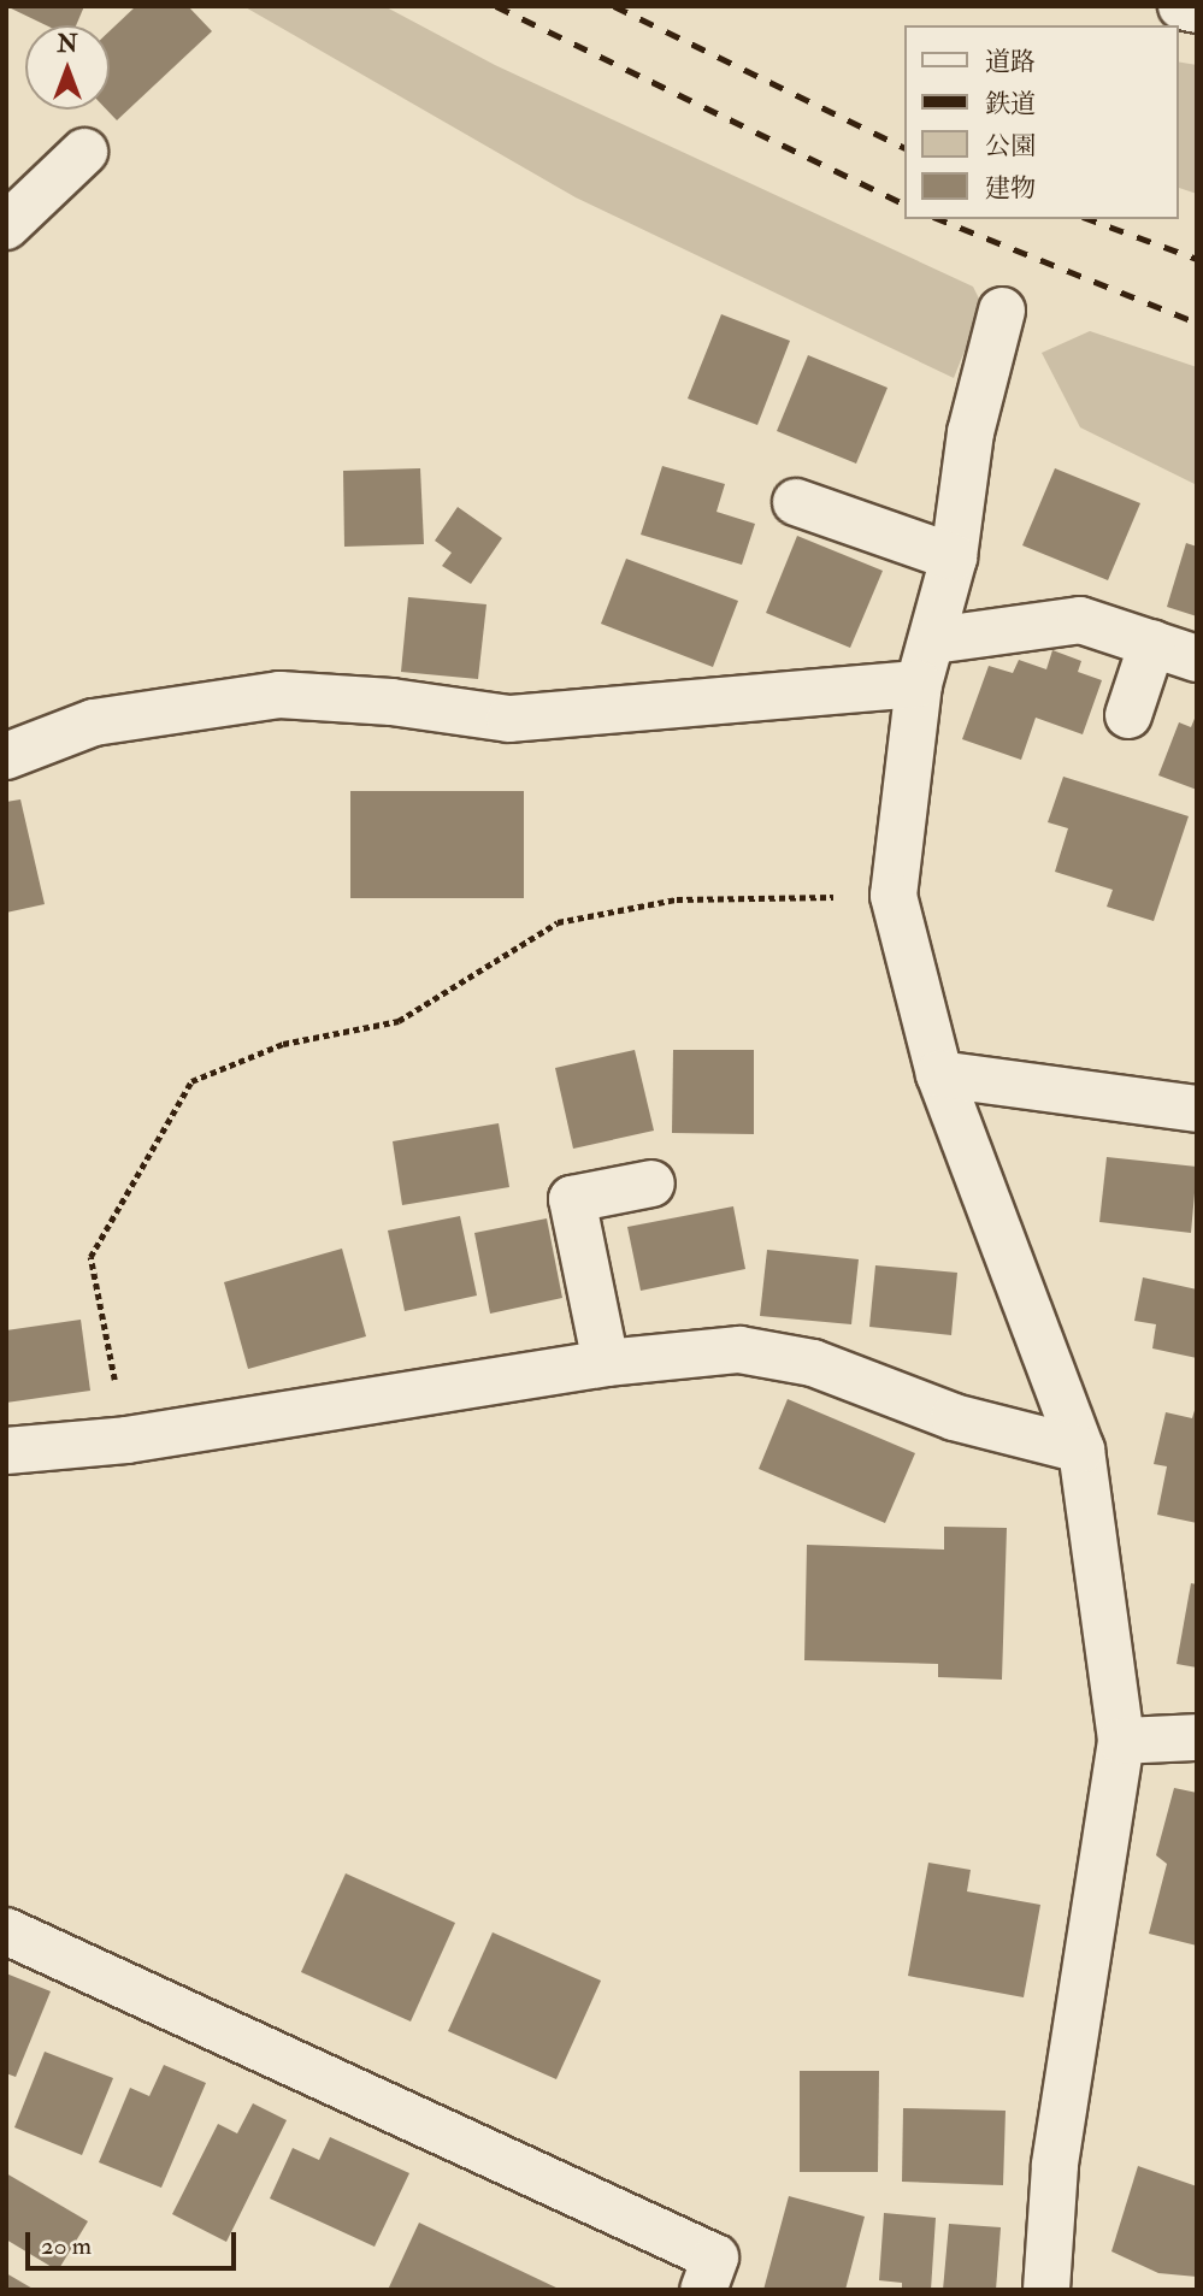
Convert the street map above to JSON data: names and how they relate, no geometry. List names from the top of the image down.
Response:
{
  "legend": [
    "道路",
    "鉄道",
    "公園",
    "建物"
  ],
  "scale_bar": "20 m",
  "north": "top"
}
